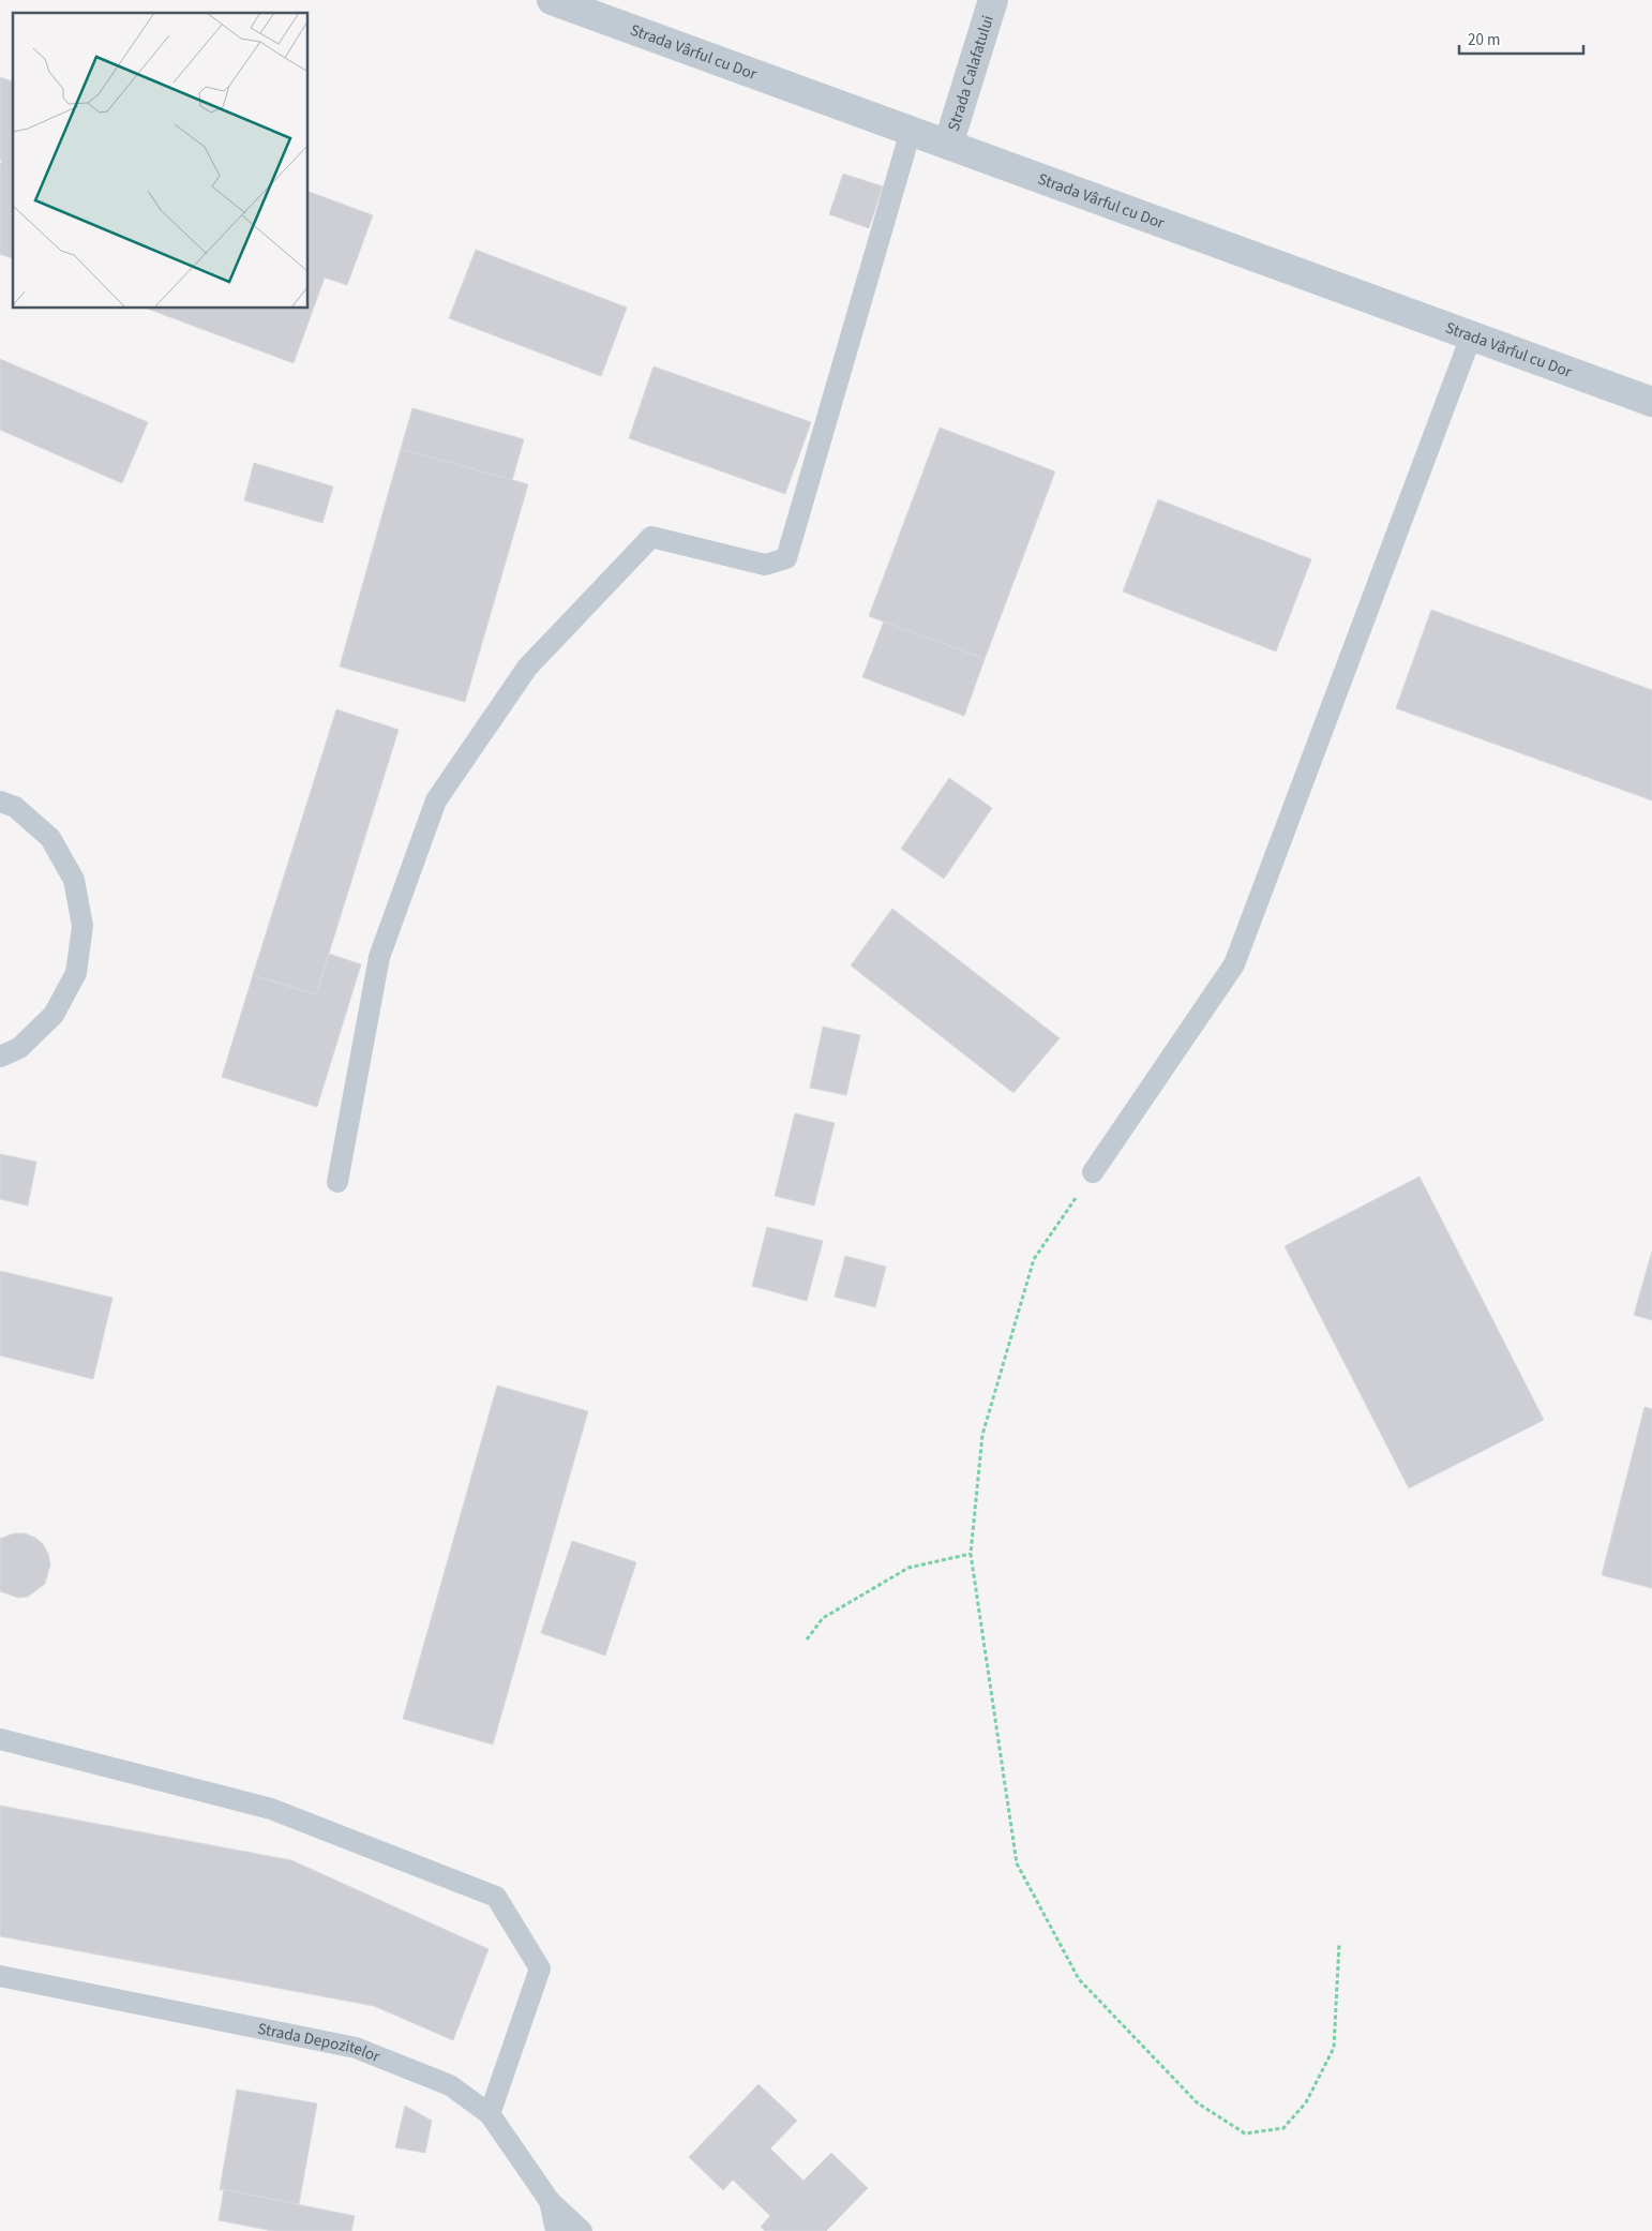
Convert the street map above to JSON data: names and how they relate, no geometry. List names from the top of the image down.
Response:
{
  "streets": {
    "street": ["Strada Vârful cu Dor", "Strada Calafatului"],
    "lane": ["Strada Depozitelor"]
  },
  "crossings": [
    ["Strada Vârful cu Dor", "Strada Calafatului"]
  ],
  "scale_bar": "20 m"
}
